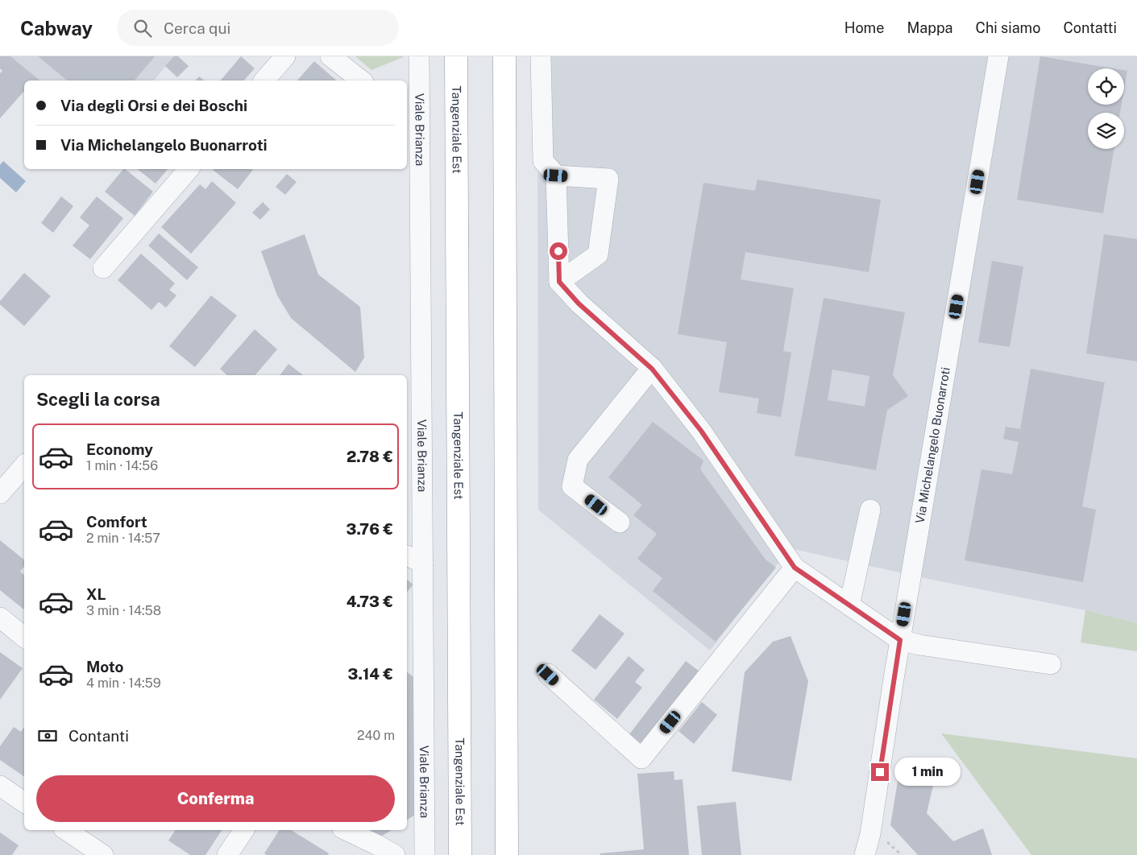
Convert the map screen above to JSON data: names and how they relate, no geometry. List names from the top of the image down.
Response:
{
  "streets": {
    "highway": ["Tangenziale Est"],
    "street": ["Viale Brianza", "Via Michelangelo Buonarroti"]
  },
  "page": {
    "header": "Cabway",
    "search": "Cerca qui",
    "nav": [
      "Home",
      "Mappa",
      "Chi siamo",
      "Contatti"
    ],
    "banner": ["Via degli Orsi e dei Boschi", "Via Michelangelo Buonarroti"],
    "heading": "Scegli la corsa",
    "list": [
      {
        "name": "Economy",
        "note": "1 min · 14:56",
        "value": "2.78 €"
      },
      {
        "name": "Comfort",
        "note": "2 min · 14:57",
        "value": "3.76 €"
      },
      {
        "name": "XL",
        "note": "3 min · 14:58",
        "value": "4.73 €"
      },
      {
        "name": "Moto",
        "note": "4 min · 14:59",
        "value": "3.14 €"
      }
    ],
    "pay": ["Contanti", "240 m"],
    "bubble": "1 min",
    "buttons": "Conferma"
  }
}
